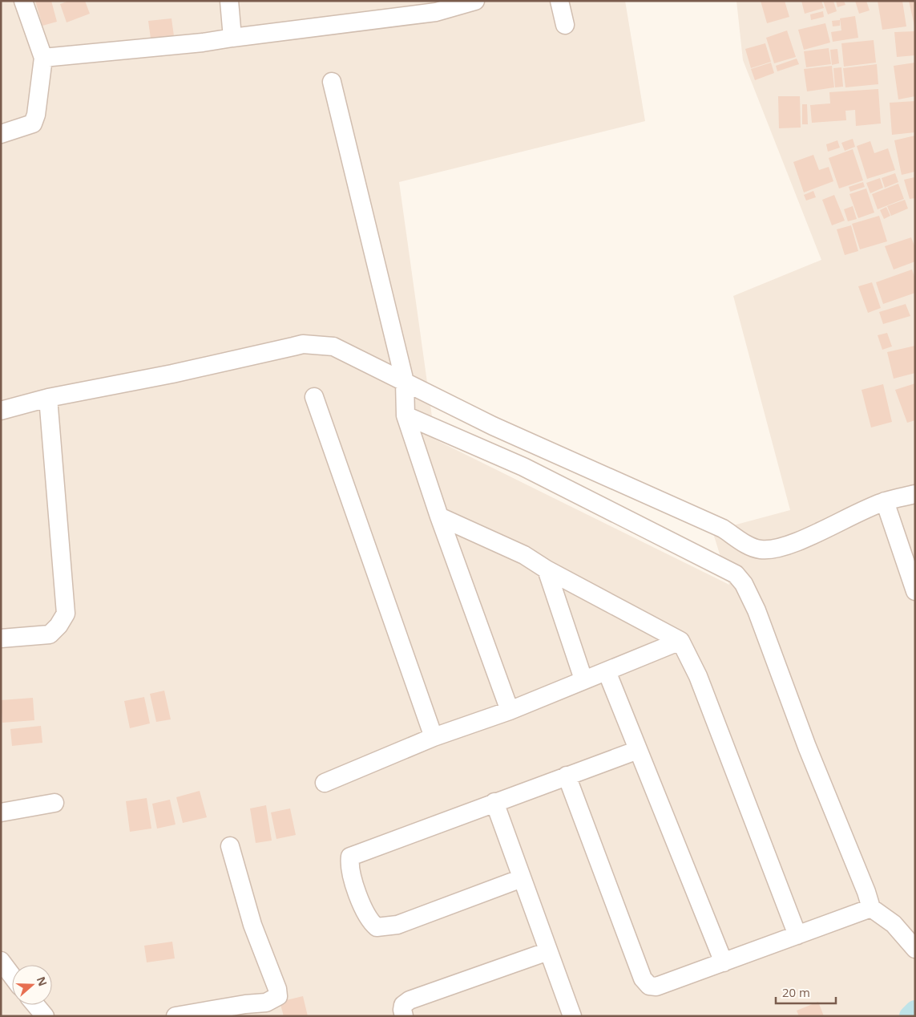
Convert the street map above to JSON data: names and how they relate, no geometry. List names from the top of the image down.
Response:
{
  "scale_bar": "20 m",
  "north": "right"
}
